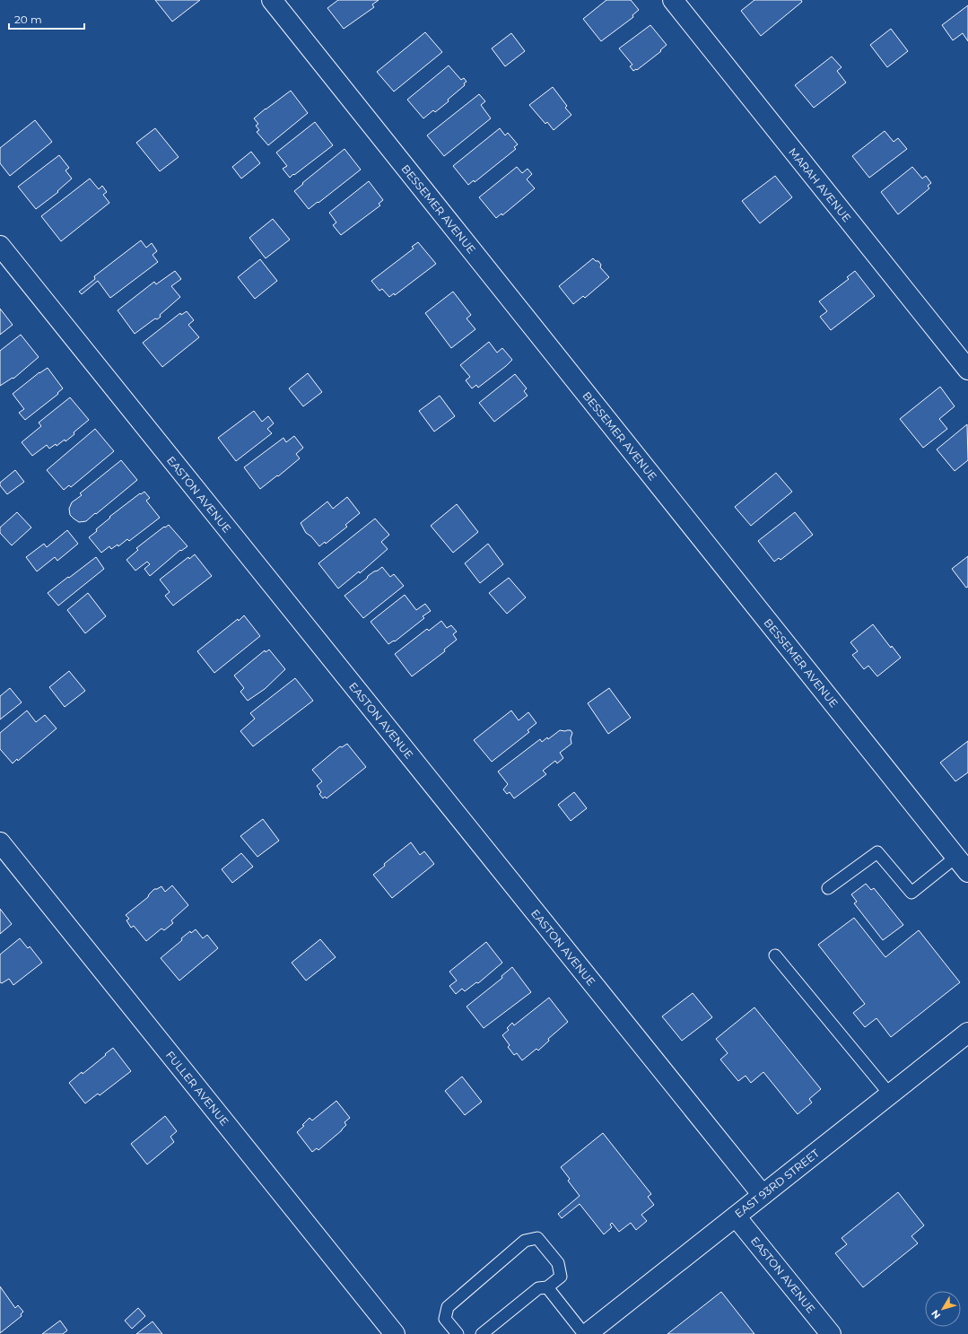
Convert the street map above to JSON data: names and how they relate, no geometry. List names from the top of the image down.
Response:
{
  "streets": {
    "street": [
      "MARAH AVENUE",
      "BESSEMER AVENUE",
      "EASTON AVENUE",
      "FULLER AVENUE",
      "EAST 93RD STREET"
    ]
  },
  "crossings": [
    ["EASTON AVENUE", "EAST 93RD STREET"]
  ],
  "scale_bar": "20 m",
  "north": "bottom left"
}
